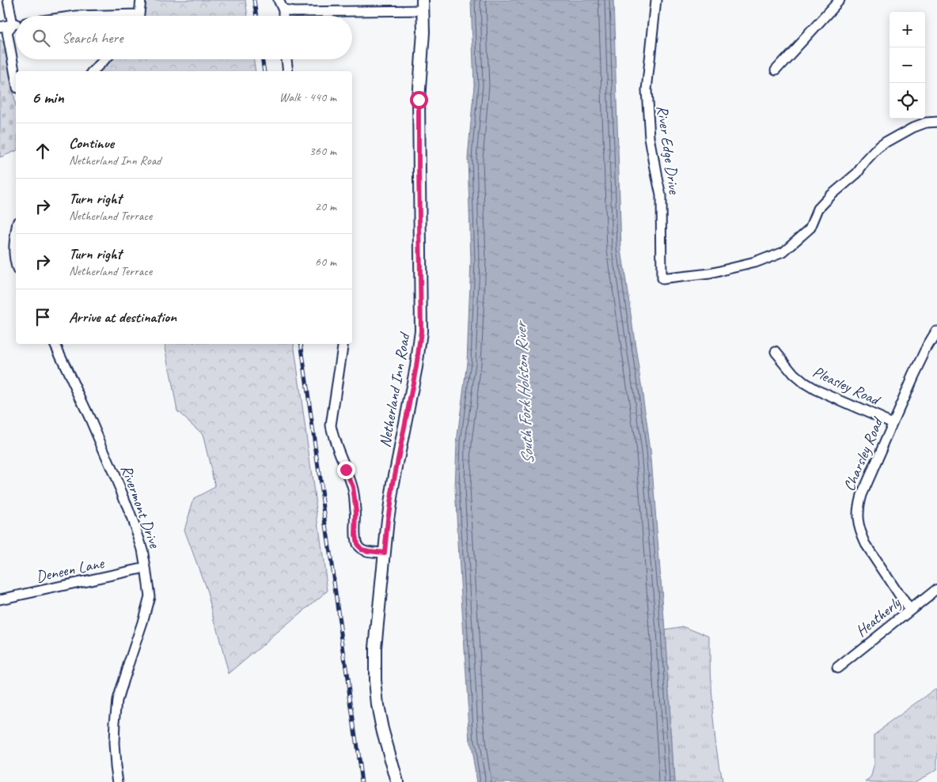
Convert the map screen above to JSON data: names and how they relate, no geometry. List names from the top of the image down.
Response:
{
  "streets": {
    "main road": ["Netherland Inn Road"],
    "street": [
      "River Edge Drive",
      "Pleasley Road",
      "Charsley Road",
      "Rivermont Drive",
      "Deneen Lane",
      "Heatherly"
    ]
  },
  "crossings": [
    ["Pleasley Road", "Charsley Road"],
    ["Charsley Road", "Heatherly"],
    ["Rivermont Drive", "Deneen Lane"]
  ],
  "water": ["South Fork Holston River"],
  "page": {
    "map_buttons": ["+", "−"],
    "search": "Search here",
    "heading": ["6 min", "Walk · 440 m"],
    "list": [
      ["Continue", "Netherland Inn Road", "360 m"],
      ["Turn right", "Netherland Terrace", "20 m"],
      ["Turn right", "Netherland Terrace", "60 m"],
      "Arrive at destination"
    ]
  }
}
